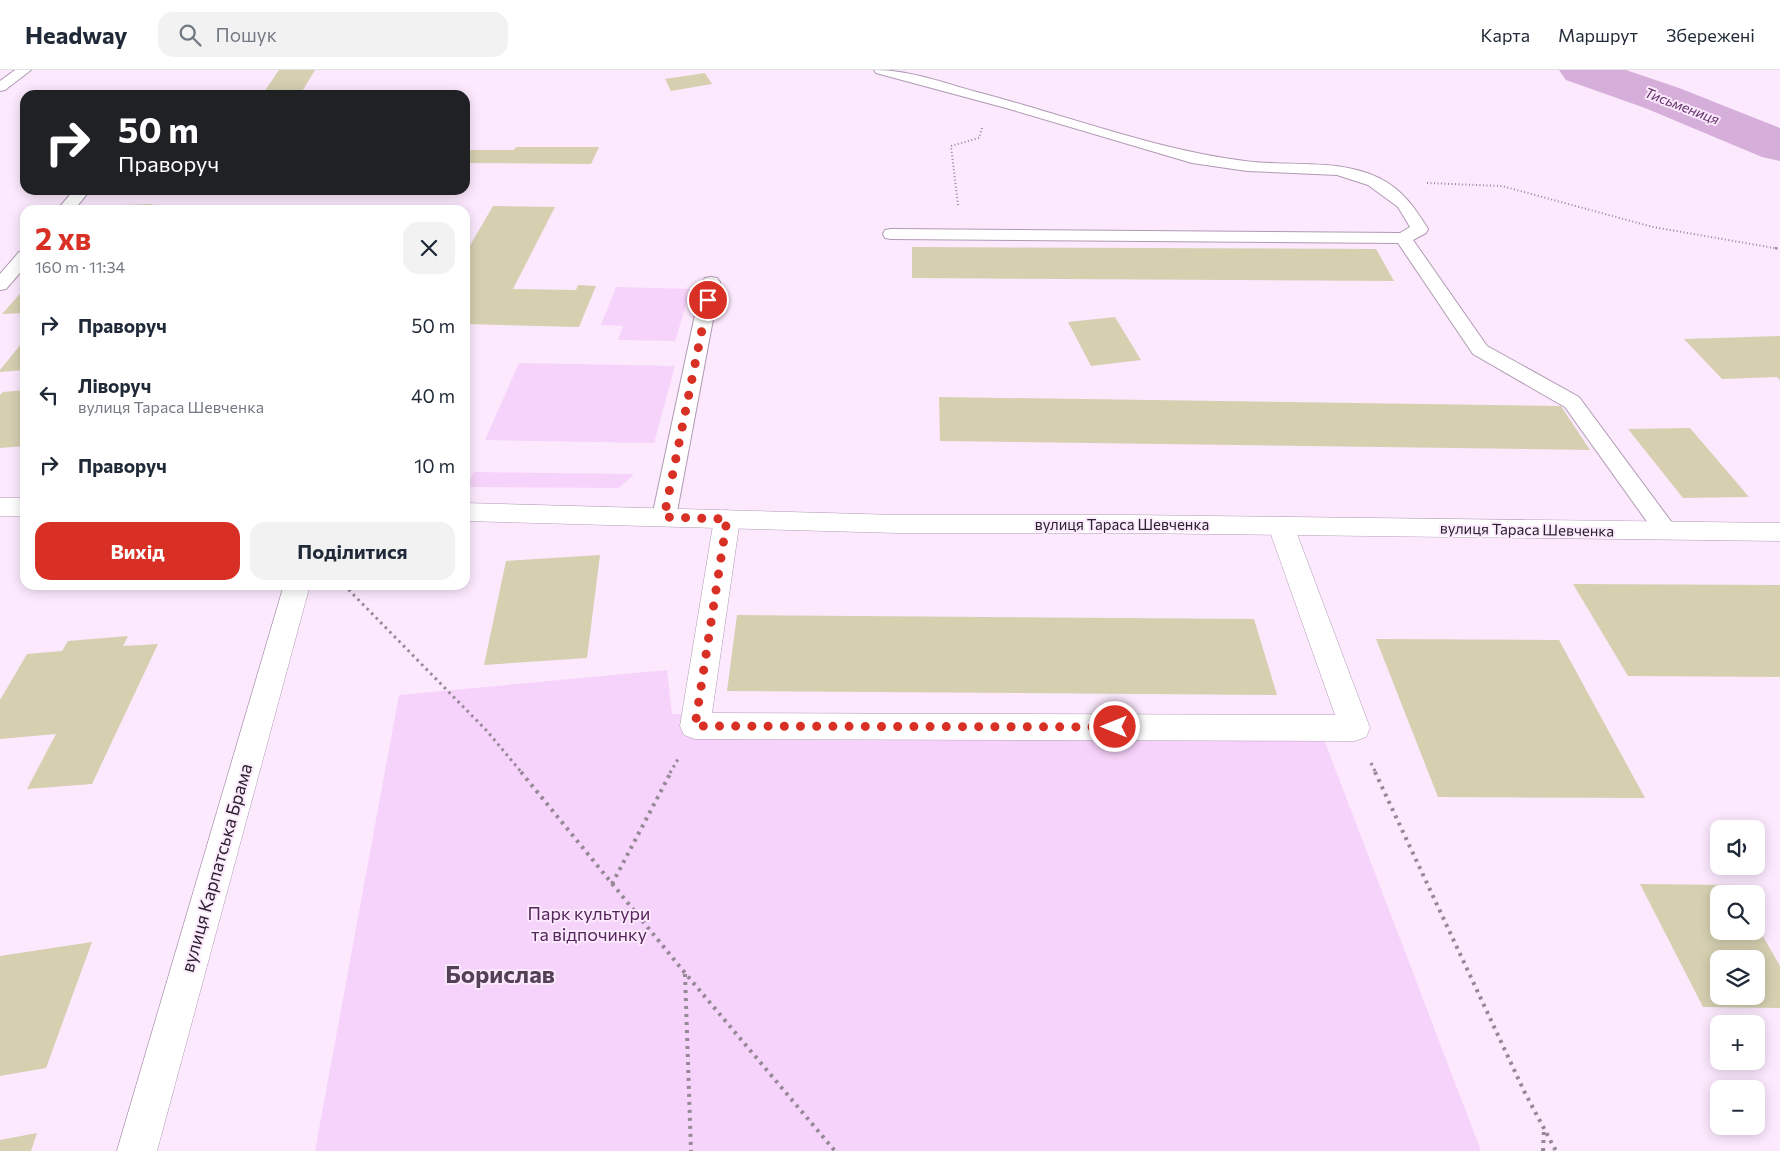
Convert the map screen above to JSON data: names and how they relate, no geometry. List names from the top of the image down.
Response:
{
  "streets": {
    "street": ["вулиця Тараса Шевченка", "вулиця Карпатська Брама"]
  },
  "districts": ["Борислав"],
  "water": ["Тисьмениця"],
  "parks": ["Парк культури та відпочинку"],
  "page": {
    "header": "Headway",
    "search": "Пошук",
    "nav": ["Карта", "Маршрут", "Збережені"],
    "turn": ["50 m", "Праворуч"],
    "heading": ["2 хв", "160 m · 11:34"],
    "list": [
      {
        "name": "Праворуч",
        "value": "50 m"
      },
      {
        "name": "Ліворуч",
        "note": "вулиця Тараса Шевченка",
        "value": "40 m"
      },
      {
        "name": "Праворуч",
        "value": "10 m"
      }
    ],
    "buttons": ["Вихід", "Поділитися"],
    "map_buttons": ["+", "−"]
  }
}
